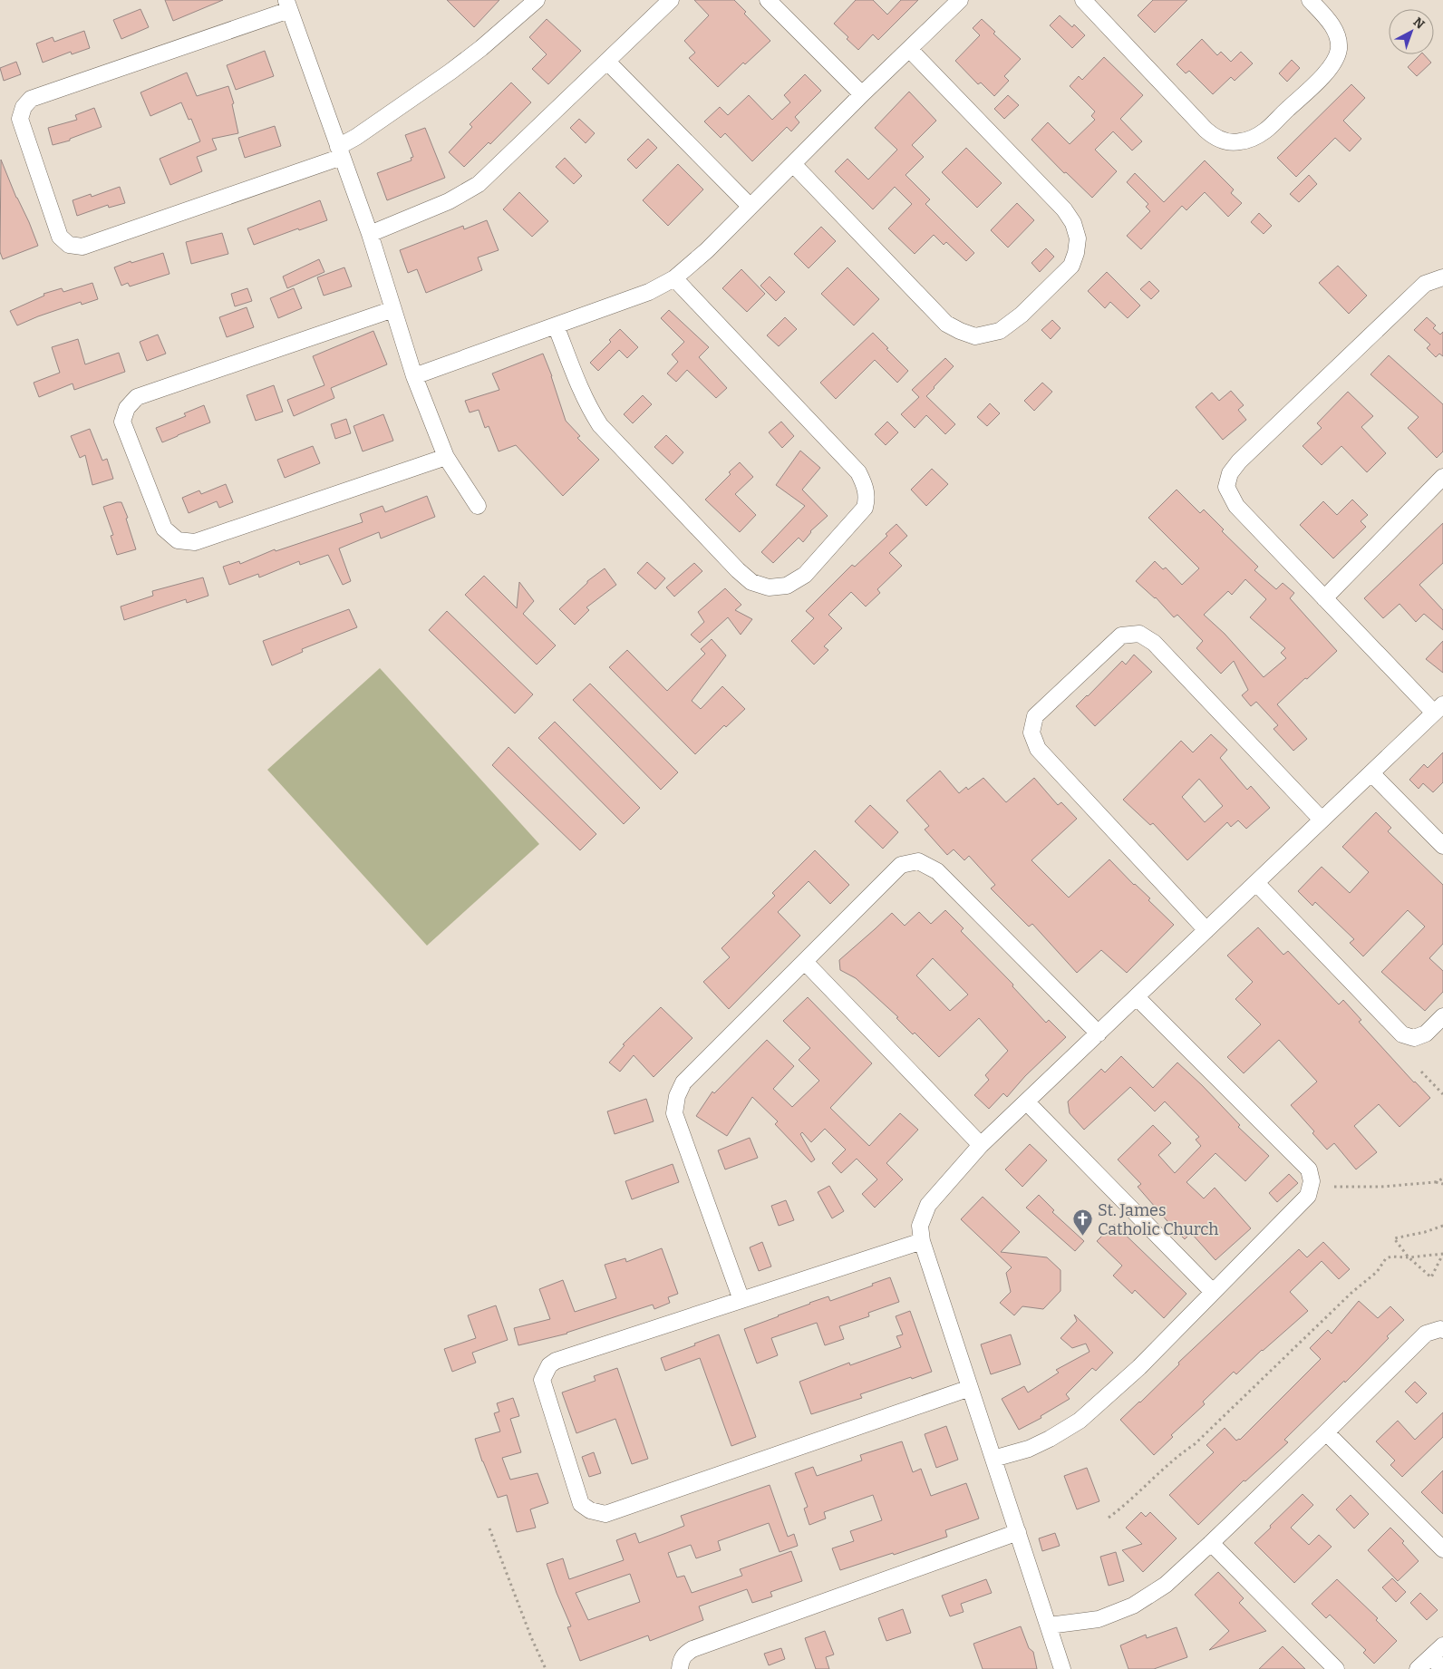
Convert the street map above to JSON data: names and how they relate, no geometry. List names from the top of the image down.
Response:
{
  "places": {
    "church": ["St. James Catholic Church"]
  },
  "north": "top right"
}
